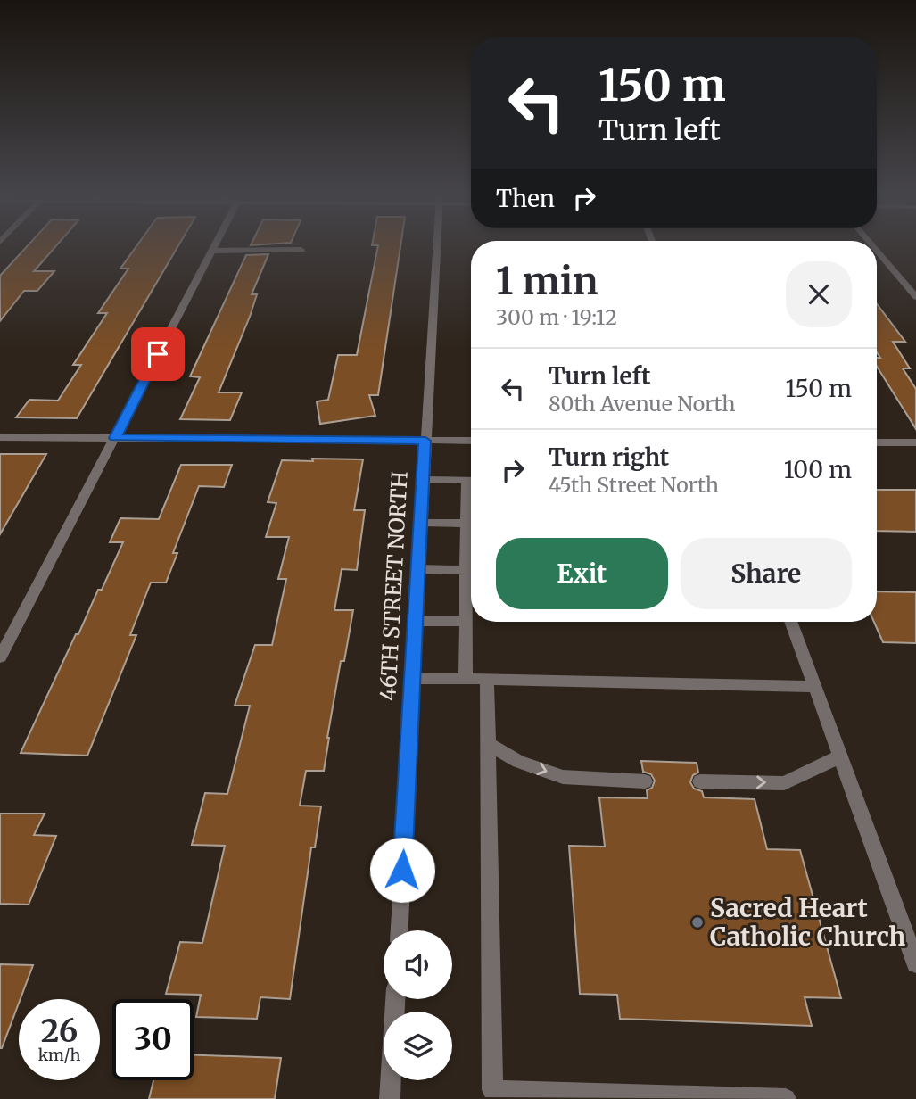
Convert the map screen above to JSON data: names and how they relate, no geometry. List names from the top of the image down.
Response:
{
  "streets": {
    "street": ["46TH STREET NORTH"]
  },
  "places": ["Sacred Heart Catholic Church"],
  "page": {
    "turn": ["150 m", "Turn left"],
    "then": "Then",
    "heading": ["1 min", "300 m · 19:12"],
    "list": [
      {
        "name": "Turn left",
        "note": "80th Avenue North",
        "value": "150 m"
      },
      {
        "name": "Turn right",
        "note": "45th Street North",
        "value": "100 m"
      }
    ],
    "buttons": ["Exit", "Share"],
    "speed": "26 km/h",
    "limit": "30"
  }
}
